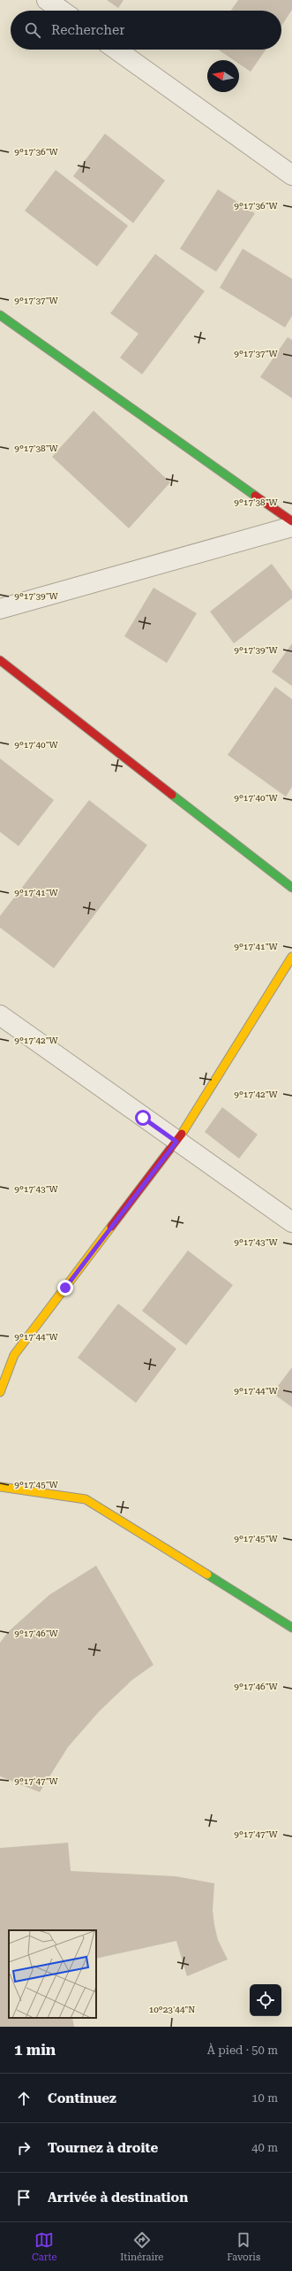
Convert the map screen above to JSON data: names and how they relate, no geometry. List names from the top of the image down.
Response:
{
  "north": "left",
  "page": {
    "search": "Rechercher",
    "heading": ["1 min", "À pied · 50 m"],
    "list": [
      ["Continuez", "10 m"],
      ["Tournez à droite", "40 m"],
      "Arrivée à destination"
    ],
    "nav": ["Carte", "Itinéraire", "Favoris"]
  },
  "coordinates": [
    "9°17'36\"W",
    "9°17'37\"W",
    "9°17'38\"W",
    "9°17'39\"W",
    "9°17'40\"W",
    "9°17'41\"W",
    "9°17'42\"W",
    "9°17'43\"W",
    "9°17'44\"W",
    "9°17'45\"W",
    "9°17'46\"W",
    "9°17'47\"W",
    "10°23'44\"N"
  ]
}
